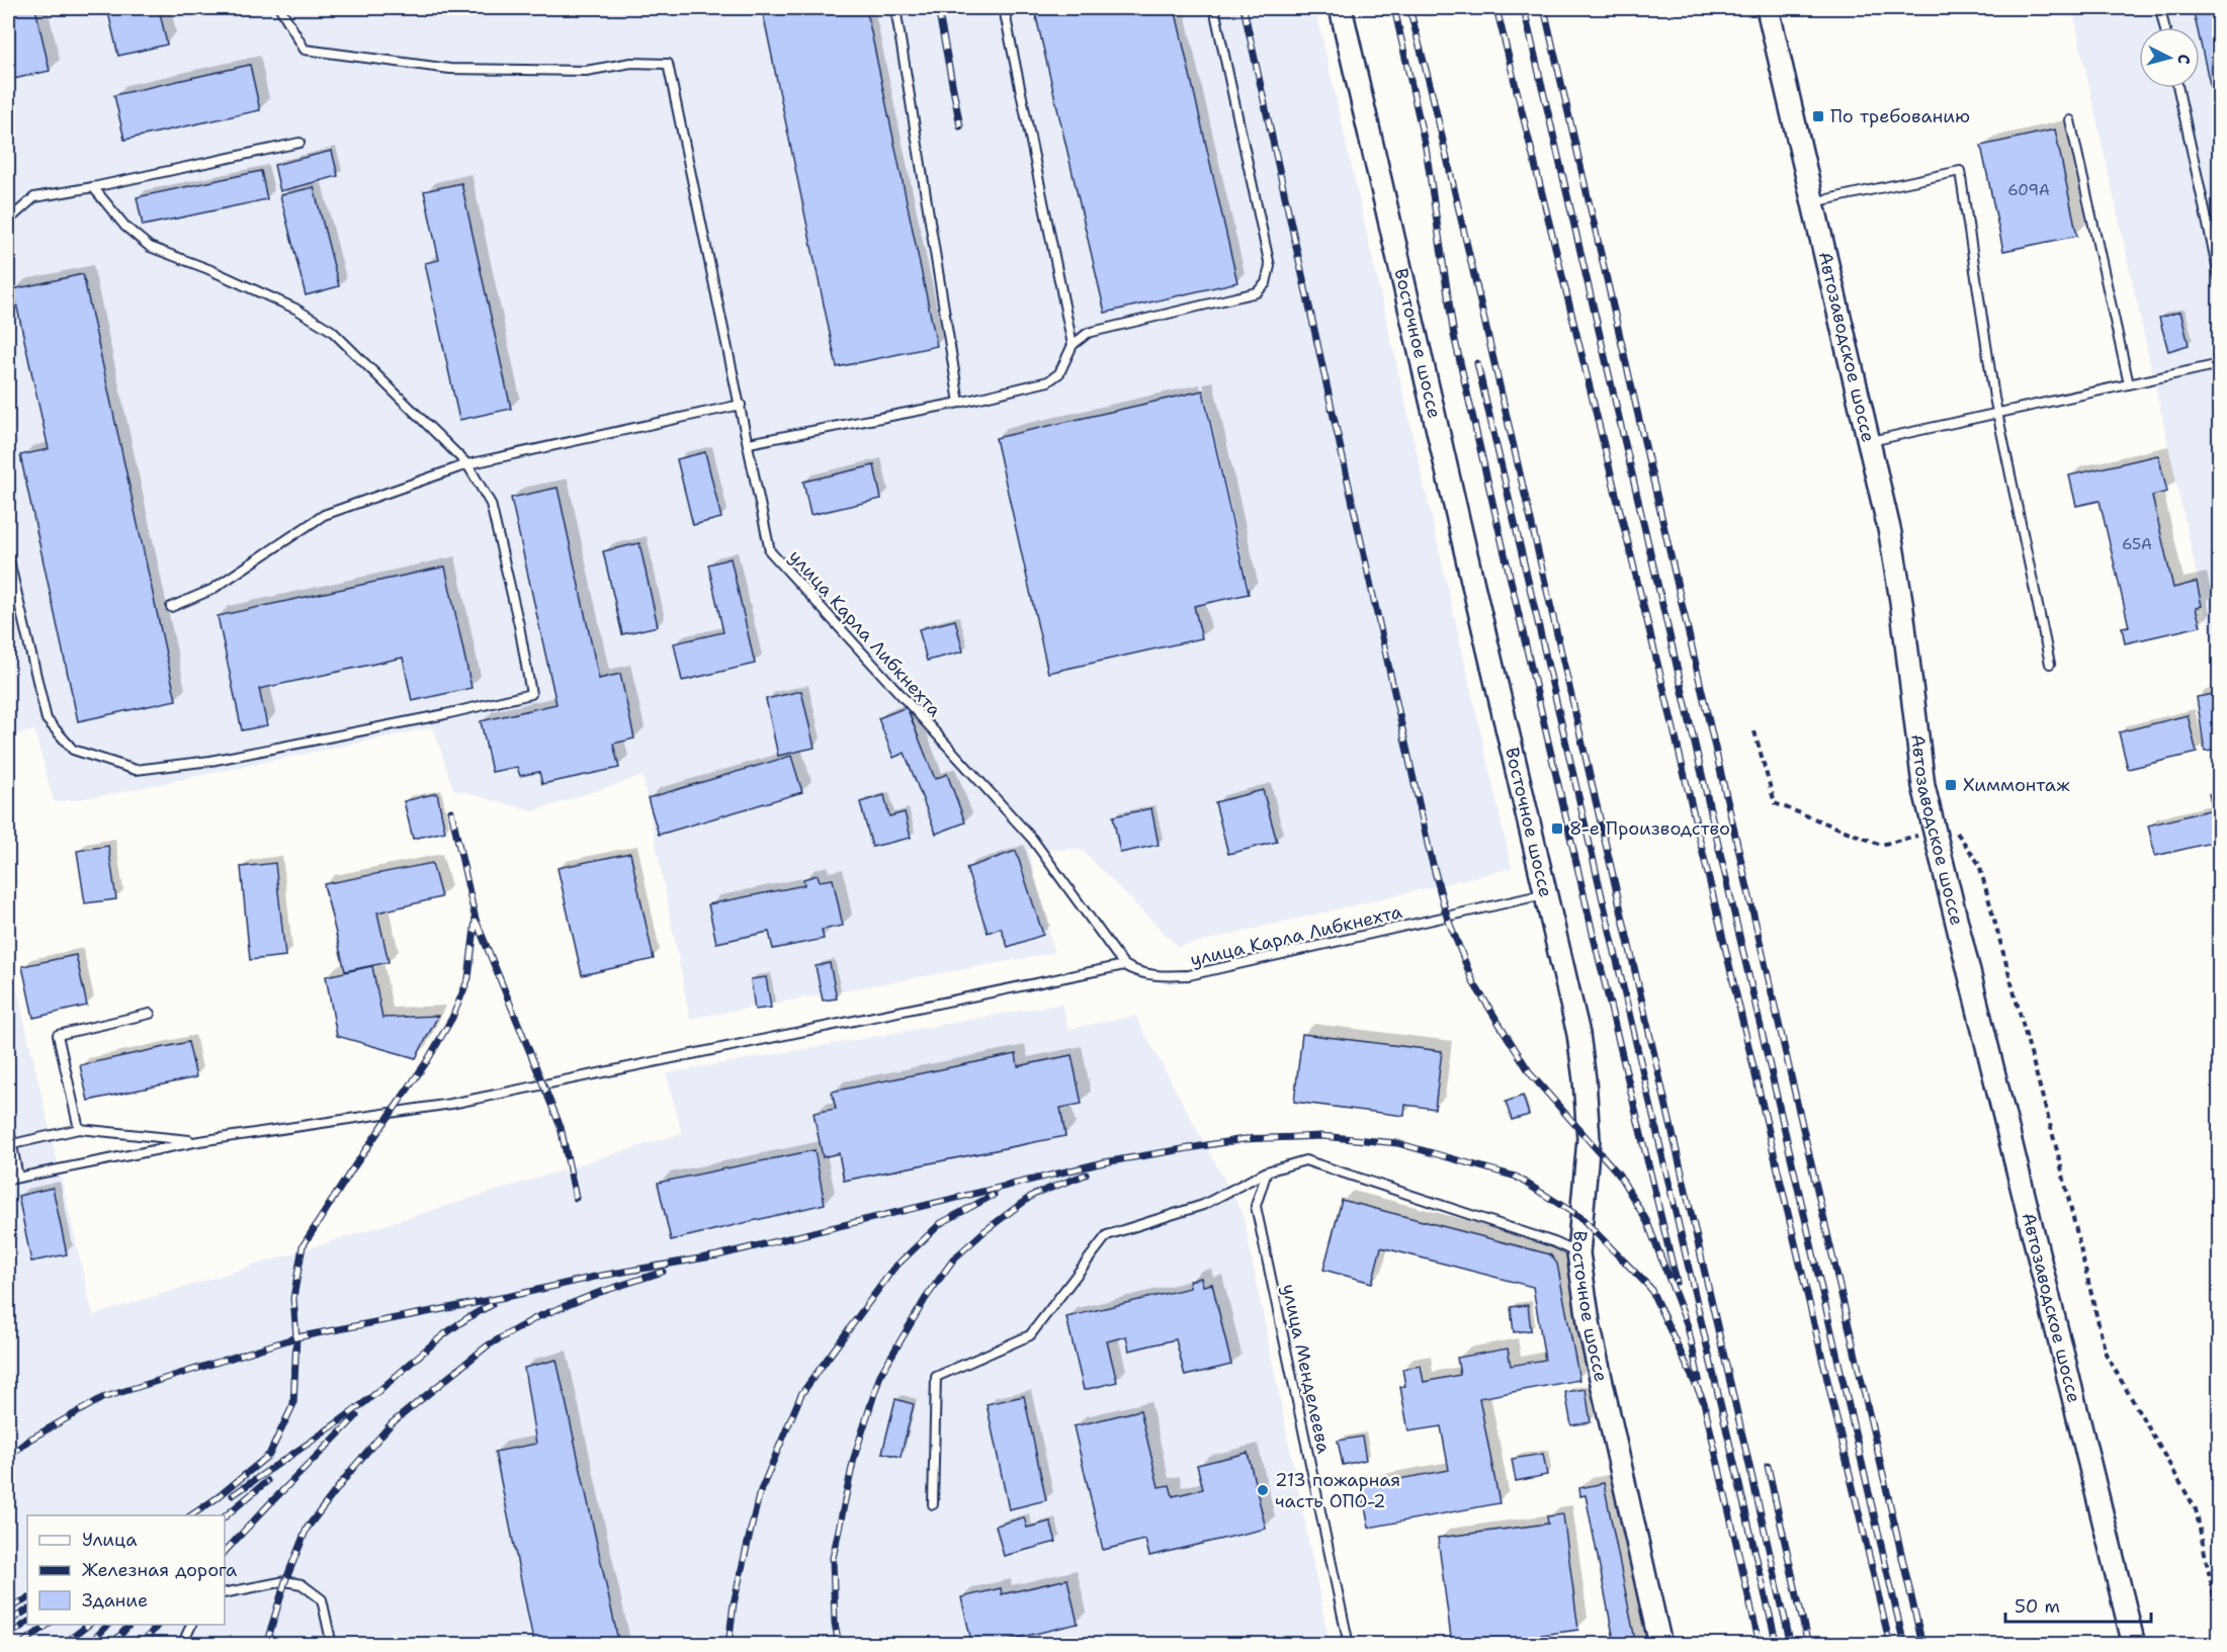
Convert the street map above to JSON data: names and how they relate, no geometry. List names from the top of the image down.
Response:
{
  "streets": {
    "main road": ["Восточное шоссе", "Автозаводское шоссе"],
    "lane": ["улица Карла Либкнехта", "улица Менделеева"]
  },
  "crossings": [
    ["Восточное шоссе", "улица Карла Либкнехта"]
  ],
  "places": {
    "transit": ["По требованию", "Химмонтаж", "8-е Производство"],
    "other": ["213 пожарная часть ОПО-2"]
  },
  "house_numbers": ["609А", "65А"],
  "legend": ["Улица", "Железная дорога", "Здание"],
  "scale_bar": "50 m",
  "north": "right"
}
